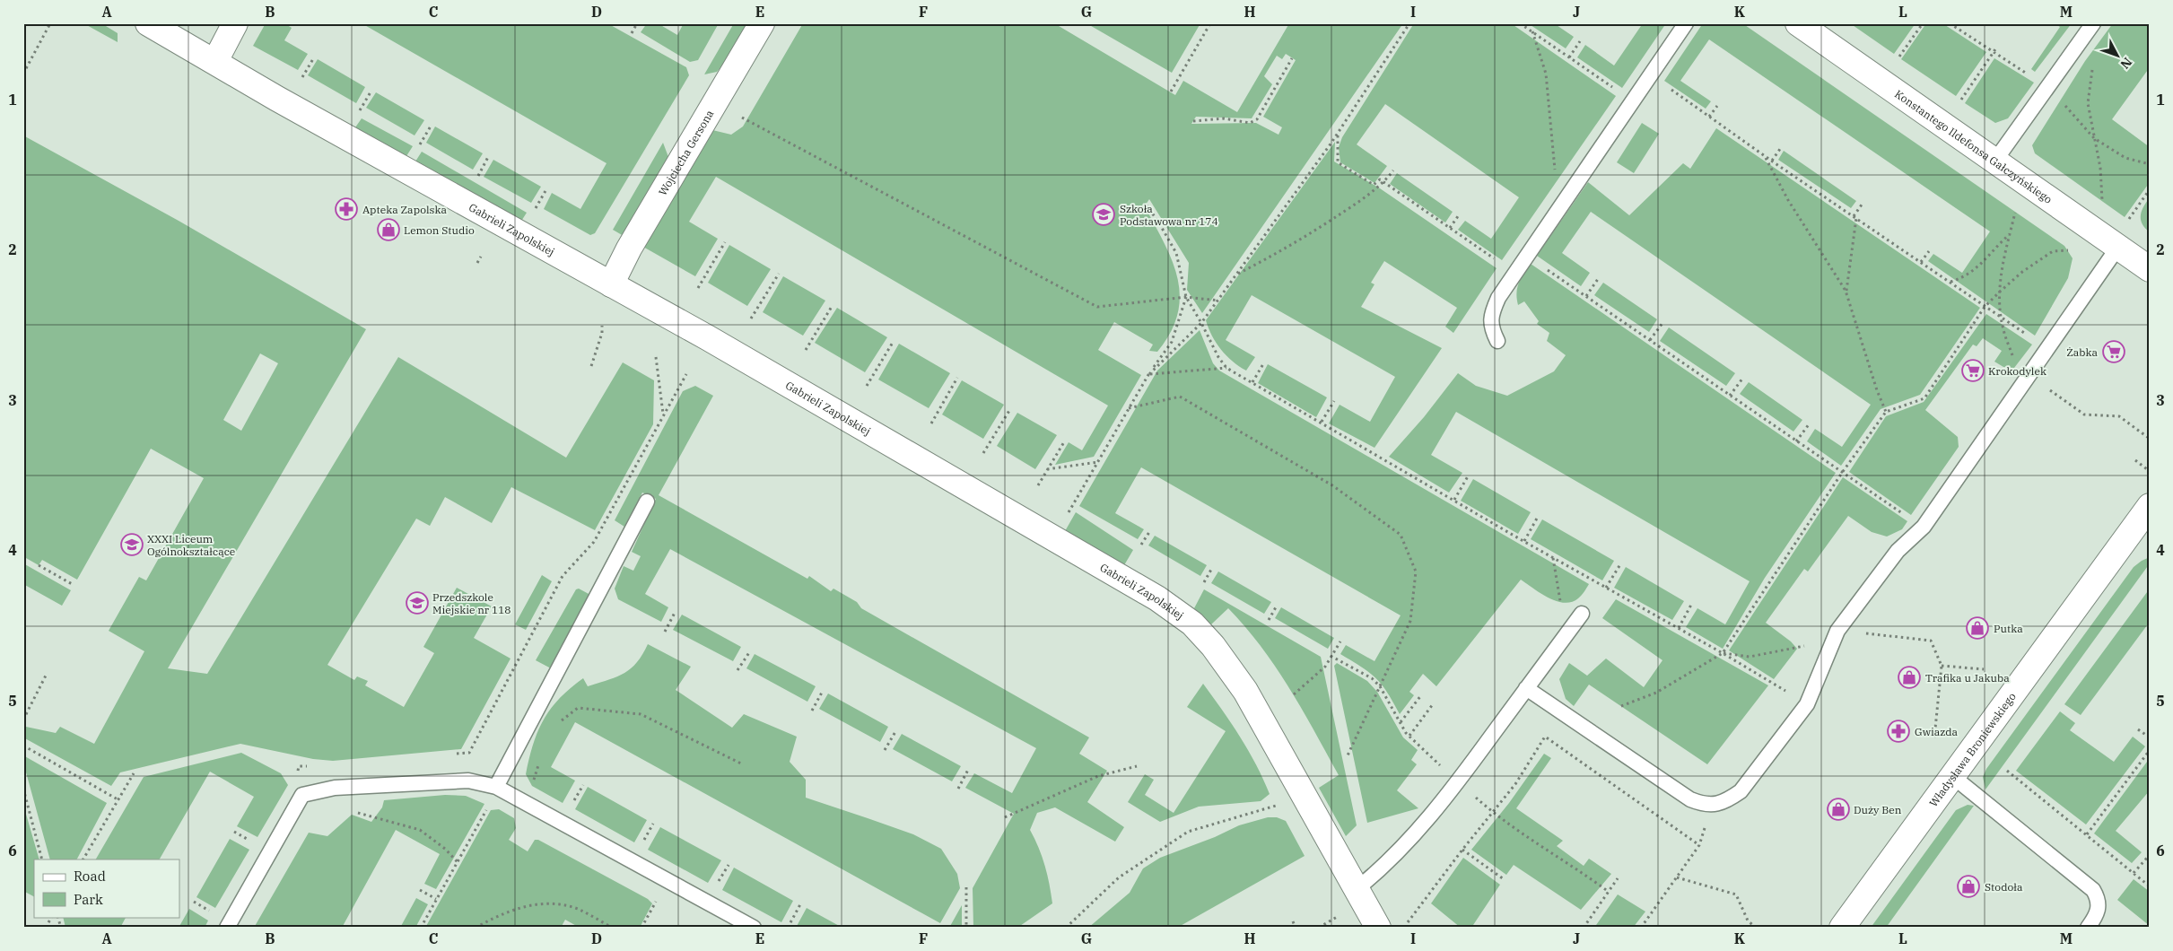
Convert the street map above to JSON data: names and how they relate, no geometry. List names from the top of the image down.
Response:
{
  "streets": {
    "street": [
      "Konstantego Ildefonsa Gałczyńskiego",
      "Wojciecha Gersona",
      "Gabrieli Zapolskiej",
      "Władysława Broniewskiego"
    ]
  },
  "crossings": [
    ["Wojciecha Gersona", "Gabrieli Zapolskiej"]
  ],
  "places": {
    "pharmacy": ["Apteka Zapolska", "Gwiazda"],
    "school or university": ["Szkoła Podstawowa nr 174", "XXXI Liceum Ogólnokształcące", "Przedszkole Miejskie nr 118"],
    "shop": [
      "Lemon Studio",
      "Putka",
      "Trafika u Jakuba",
      "Duży Ben",
      "Stodoła"
    ],
    "supermarket": ["Żabka", "Krokodylek"]
  },
  "legend": ["Road", "Park"],
  "north": "bottom right",
  "grid": {
    "columns": [
      "A",
      "B",
      "C",
      "D",
      "E",
      "F",
      "G",
      "H",
      "I",
      "J",
      "K",
      "L",
      "M"
    ],
    "rows": [
      "1",
      "2",
      "3",
      "4",
      "5",
      "6"
    ]
  }
}
